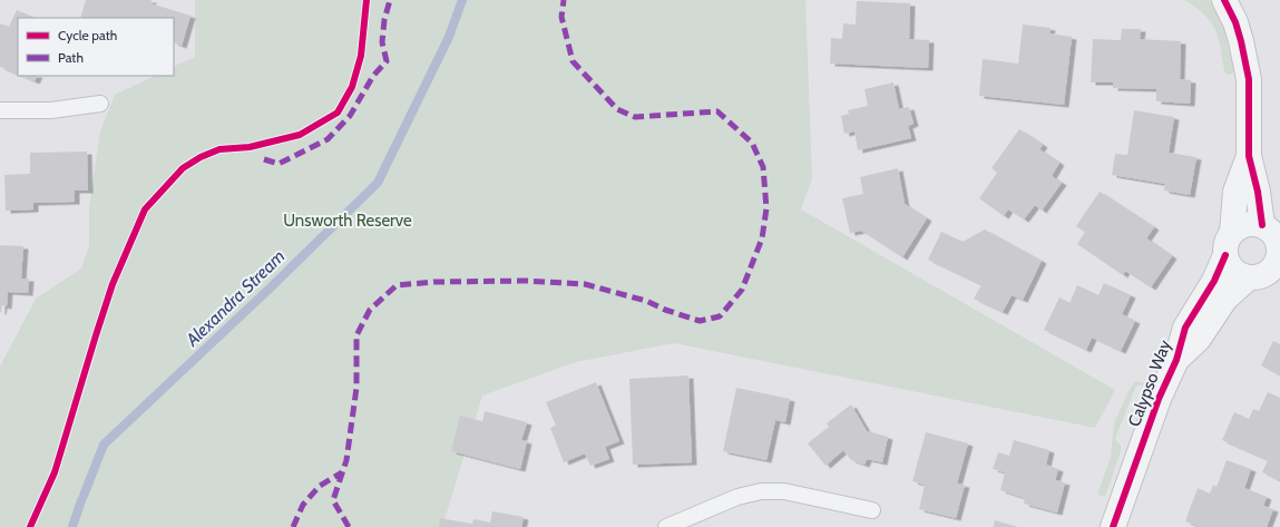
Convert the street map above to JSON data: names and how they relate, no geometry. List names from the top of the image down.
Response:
{
  "streets": {
    "street": ["Calypso Way"]
  },
  "water": ["Alexandra Stream"],
  "parks": ["Unsworth Reserve"],
  "legend": ["Cycle path", "Path"]
}
